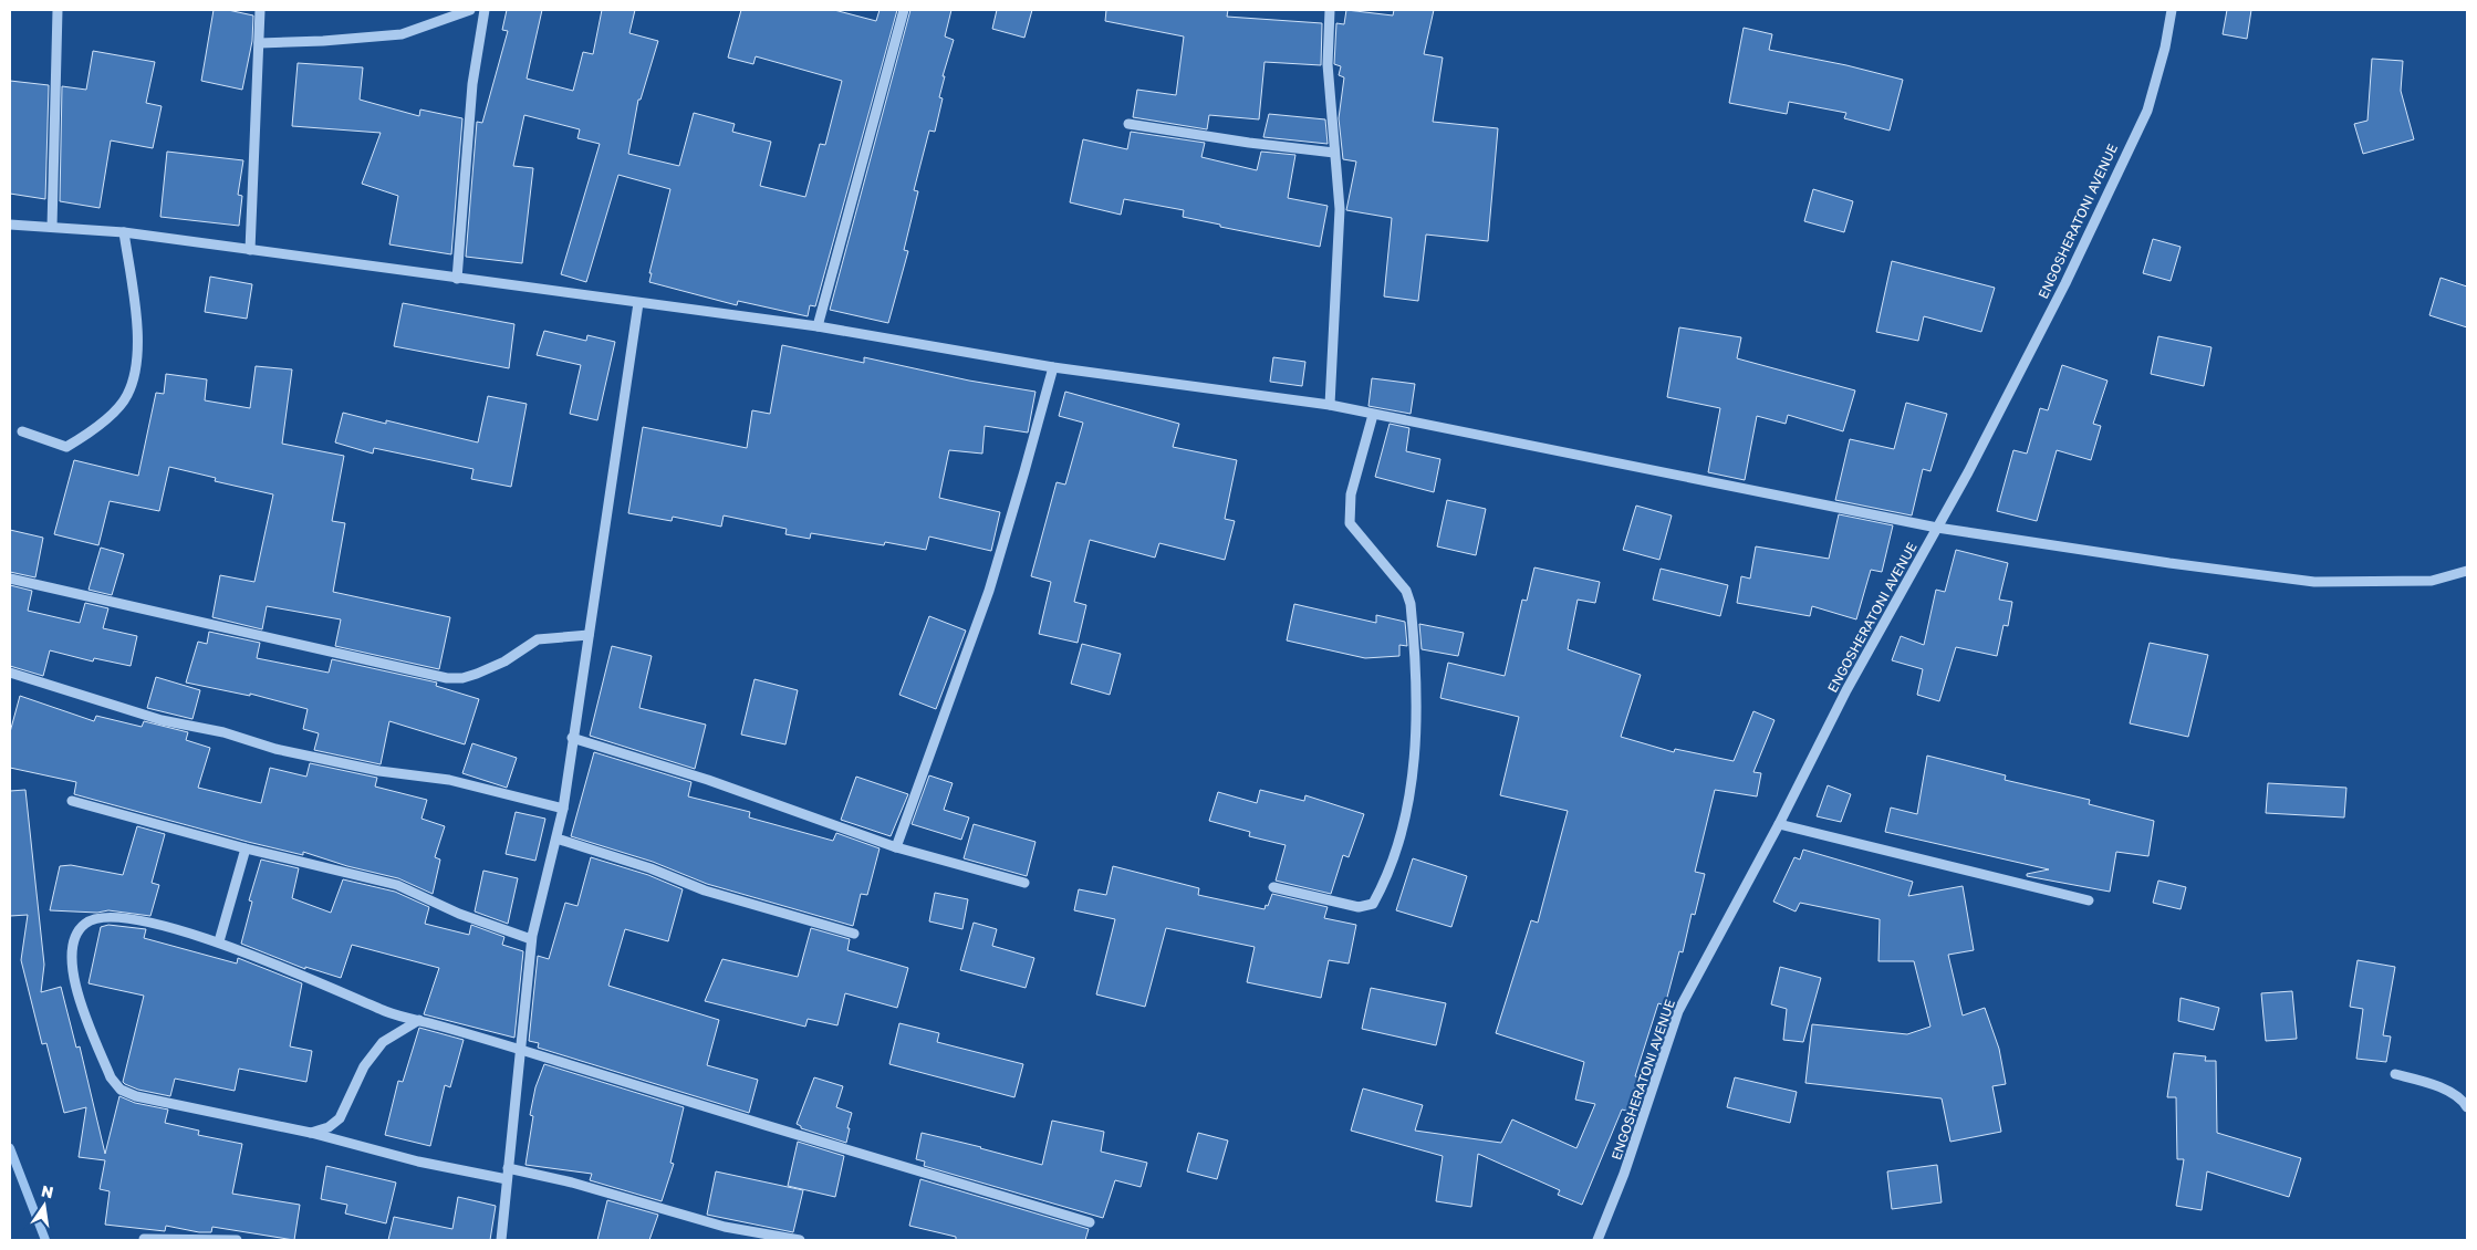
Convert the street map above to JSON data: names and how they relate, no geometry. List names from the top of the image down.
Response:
{
  "streets": {
    "street": ["ENGOSHERATONI AVENUE"]
  },
  "north": "top"
}
